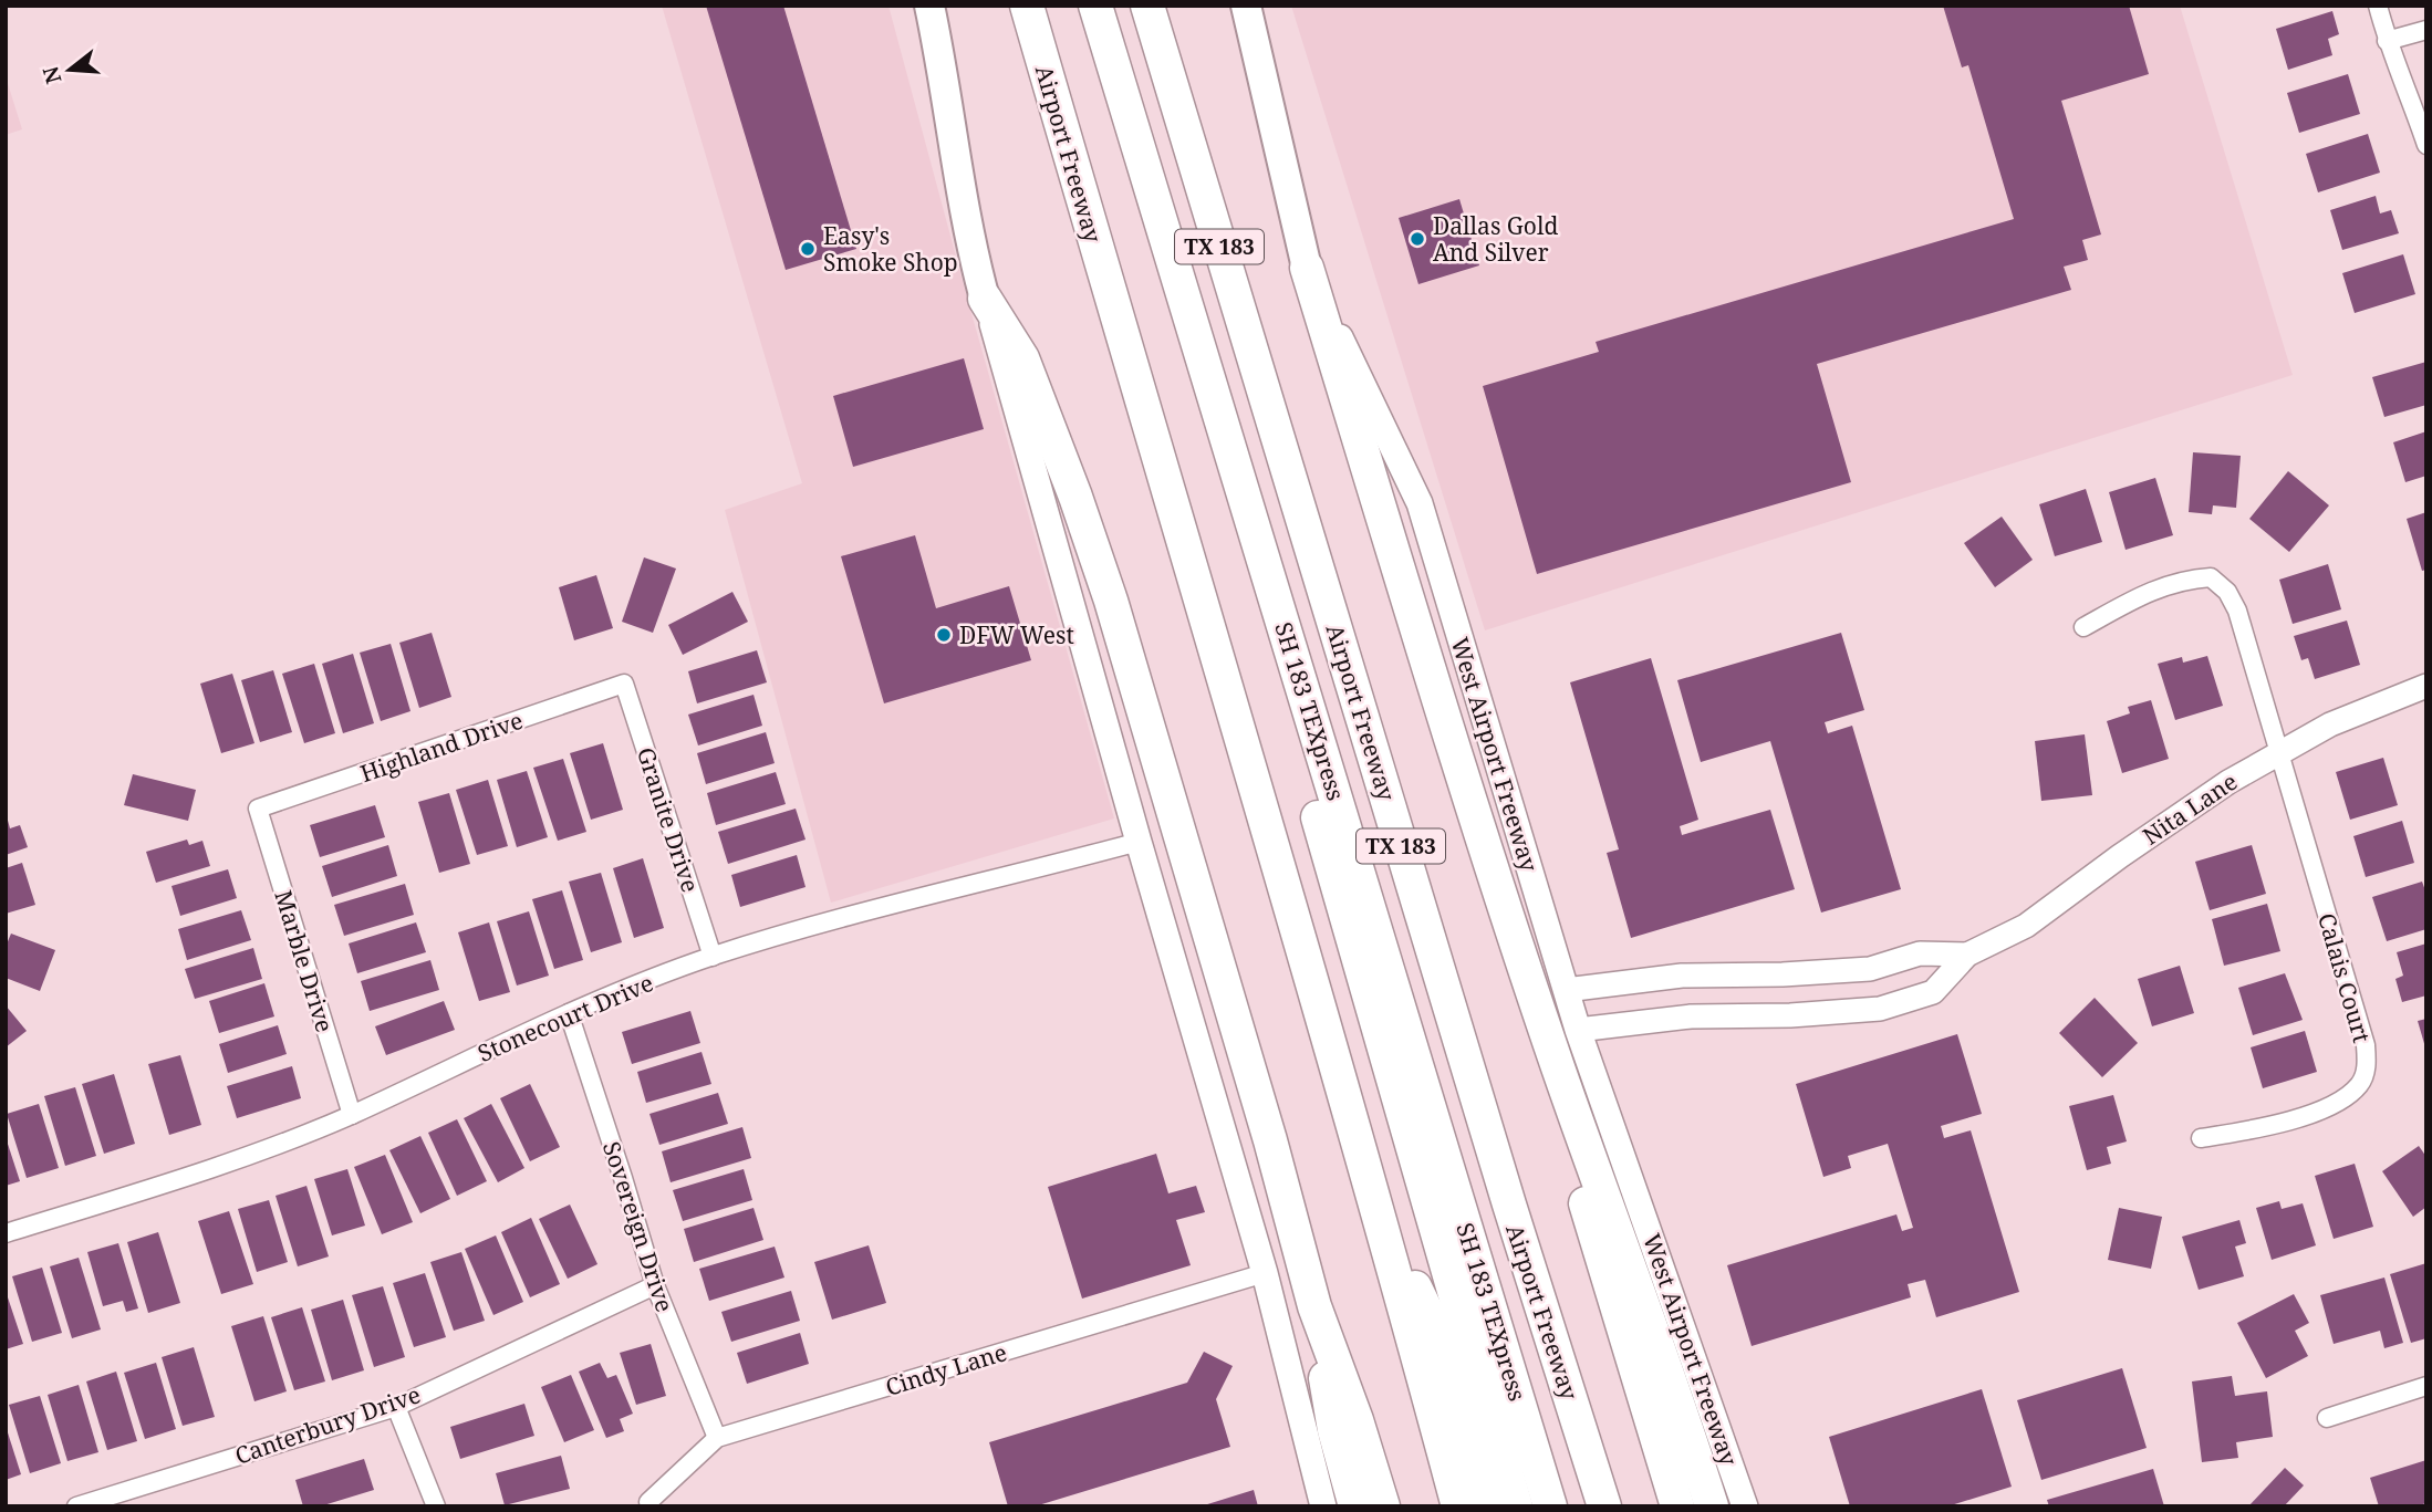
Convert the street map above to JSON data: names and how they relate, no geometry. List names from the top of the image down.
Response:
{
  "streets": {
    "highway": ["Airport Freeway", "TX 183", "SH 183 TEXpress"],
    "main road": ["West Airport Freeway"],
    "street": [
      "Highland Drive",
      "Nita Lane",
      "Granite Drive",
      "Marble Drive",
      "Calais Court",
      "Stonecourt Drive",
      "Sovereign Drive",
      "Cindy Lane",
      "Canterbury Drive"
    ]
  },
  "crossings": [
    ["Highland Drive", "Granite Drive"],
    ["Highland Drive", "Marble Drive"],
    ["West Airport Freeway", "Nita Lane"],
    ["Nita Lane", "Calais Court"],
    ["Granite Drive", "Stonecourt Drive"],
    ["Marble Drive", "Stonecourt Drive"],
    ["Stonecourt Drive", "Sovereign Drive"],
    ["Sovereign Drive", "Cindy Lane"],
    ["Sovereign Drive", "Canterbury Drive"]
  ],
  "places": ["Dallas Gold And Silver", "Easy's Smoke Shop", "DFW West"],
  "north": "left"
}
